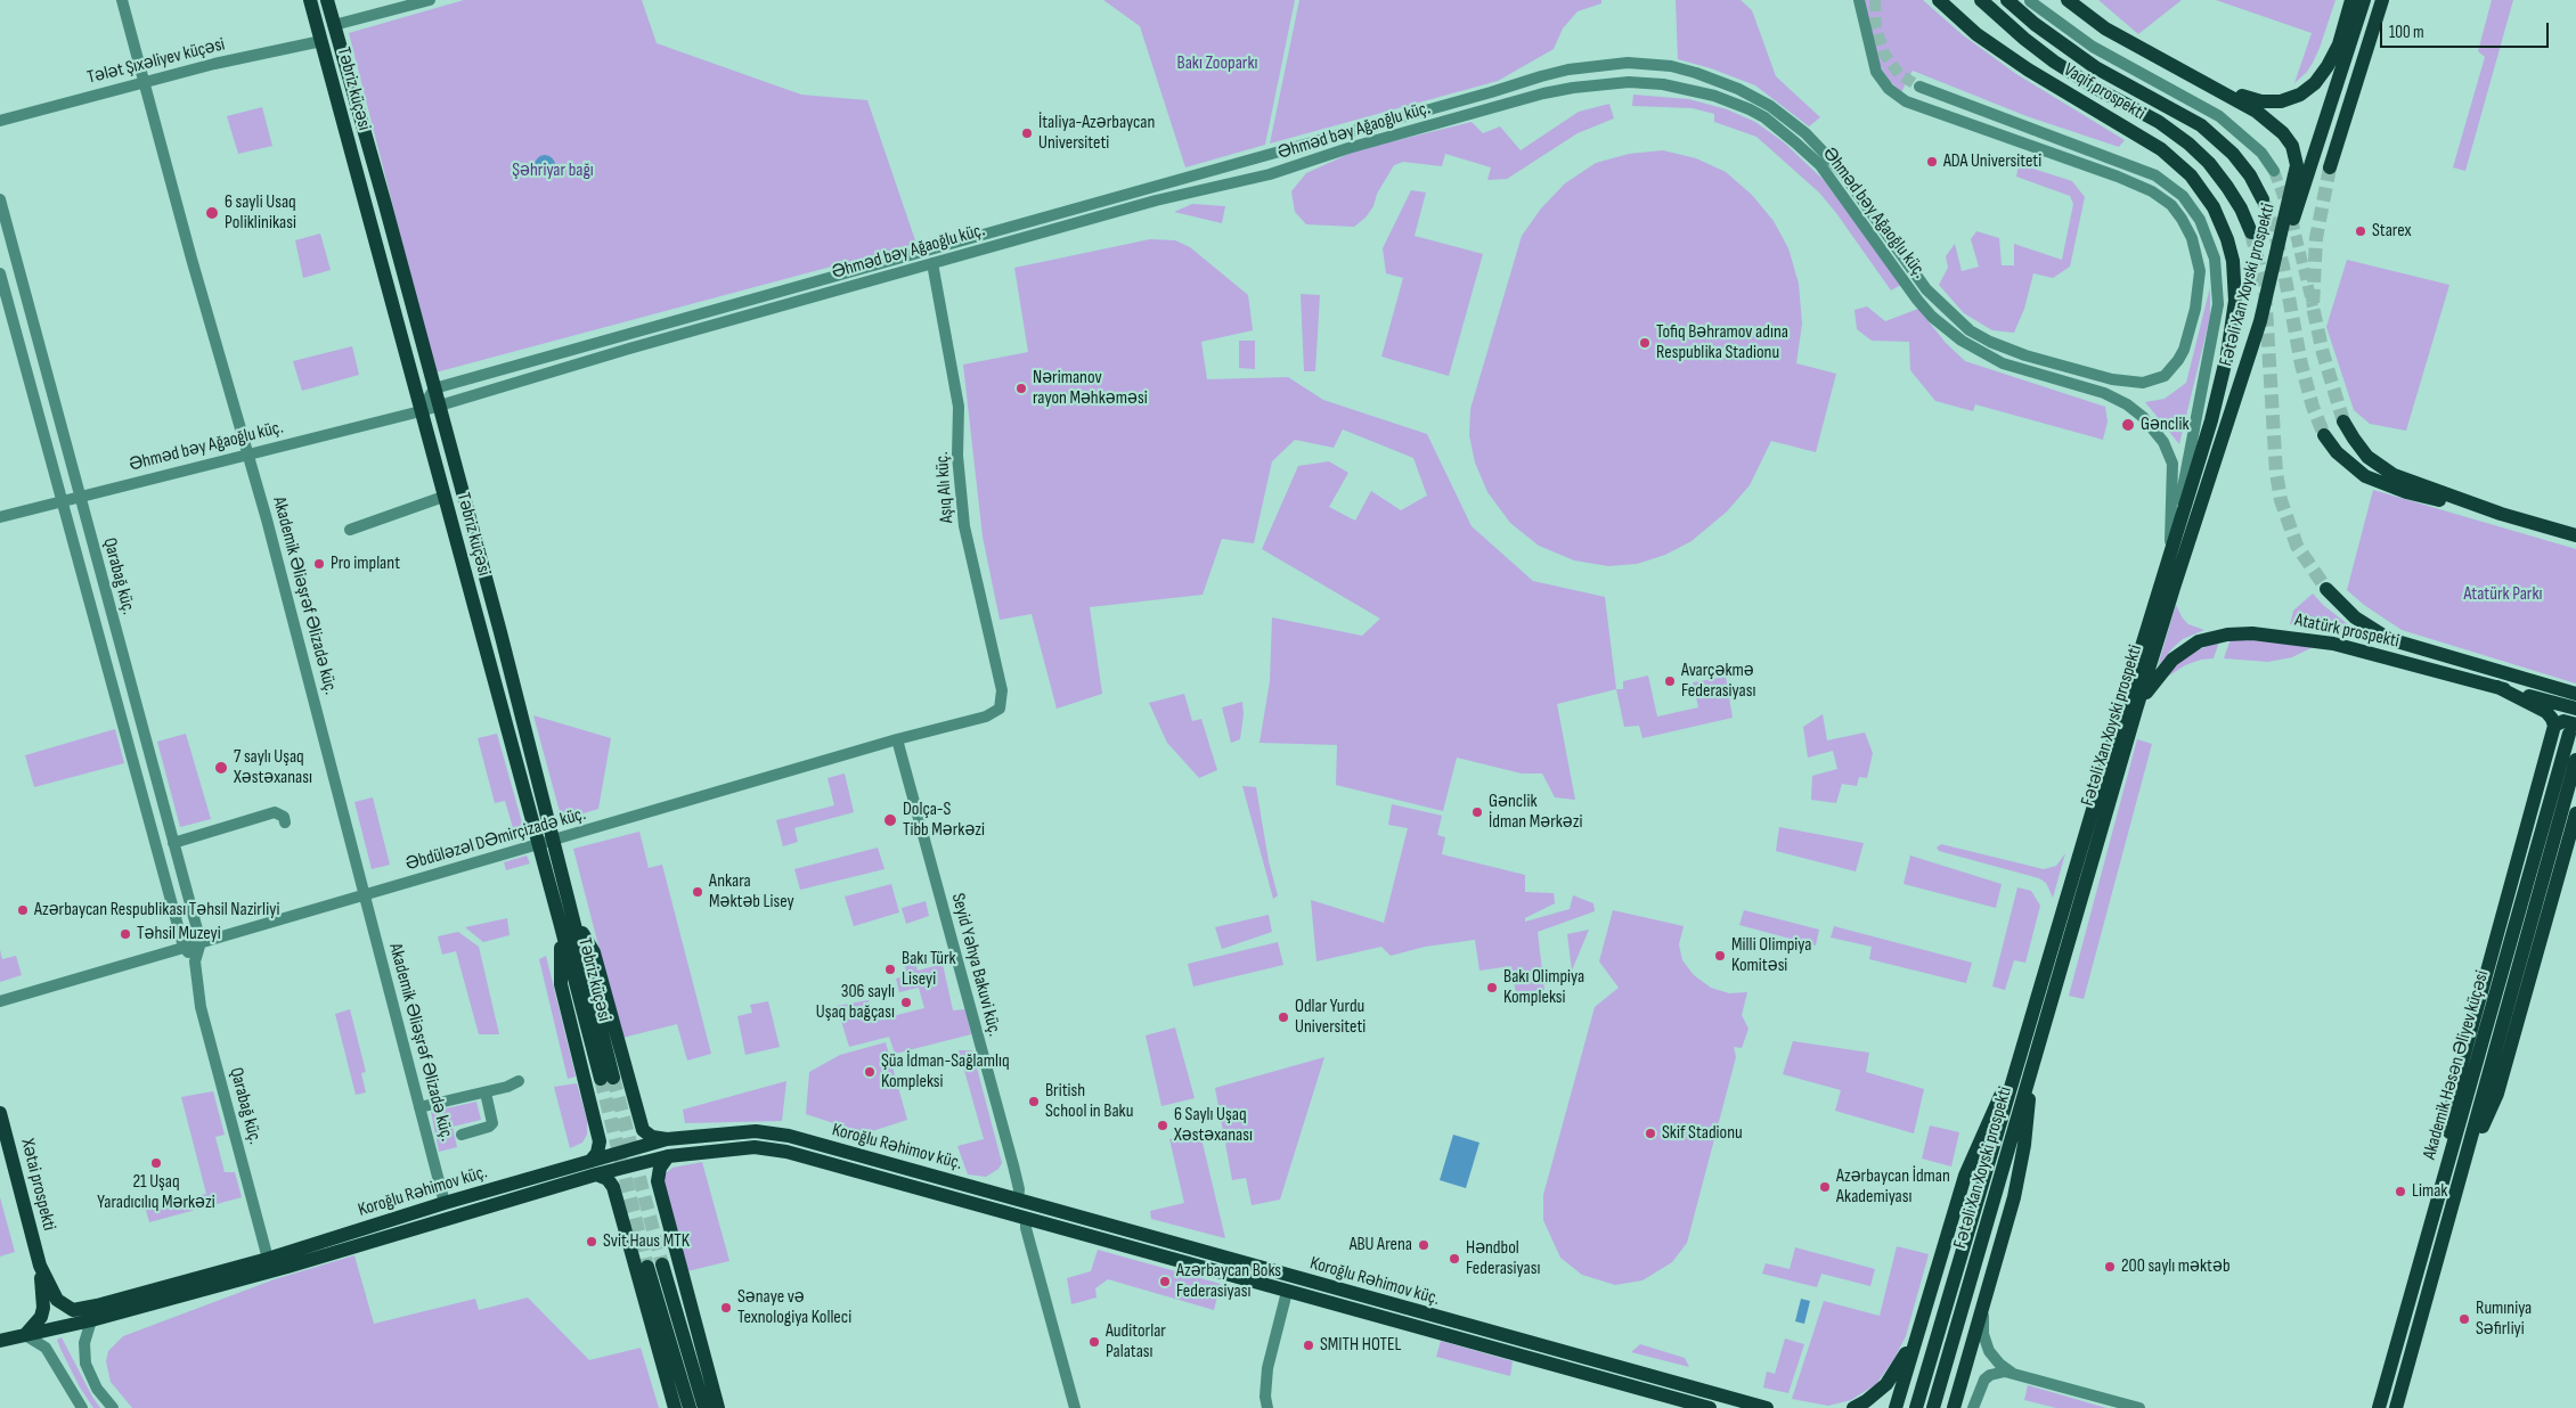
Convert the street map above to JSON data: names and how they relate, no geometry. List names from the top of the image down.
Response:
{
  "streets": {
    "main road": [
      "Təbriz küçəsi",
      "Vaqif prospekti",
      "Fətəli Xan Xoyski prospekti",
      "Atatürk prospekti",
      "Akademik Həsən Əliyev küçəsi",
      "Koroğlu Rəhimov küç.",
      "Xətai prospekti"
    ],
    "street": [
      "Tələt Şıxəliyev küçəsi",
      "Əhməd bəy Ağaoğlu küç.",
      "Aşıq Alı küç.",
      "Qarabağ küç.",
      "Akademik Əliəşrəf Əlizadə küç.",
      "Əbdüləzəl DƏmirçizadə küç.",
      "Seyid Yəhya Bakuvi küç."
    ]
  },
  "crossings": [
    ["Tələt Şıxəliyev küçəsi", "Təbriz küçəsi"],
    ["Tələt Şıxəliyev küçəsi", "Akademik Əliəşrəf Əlizadə küç."],
    ["Təbriz küçəsi", "Əhməd bəy Ağaoğlu küç."],
    ["Təbriz küçəsi", "Əbdüləzəl DƏmirçizadə küç."],
    ["Vaqif prospekti", "Fətəli Xan Xoyski prospekti"],
    ["Əhməd bəy Ağaoğlu küç.", "Fətəli Xan Xoyski prospekti"],
    ["Əhməd bəy Ağaoğlu küç.", "Aşıq Alı küç."],
    ["Əhməd bəy Ağaoğlu küç.", "Qarabağ küç."],
    ["Əhməd bəy Ağaoğlu küç.", "Akademik Əliəşrəf Əlizadə küç."],
    ["Fətəli Xan Xoyski prospekti", "Atatürk prospekti"],
    ["Aşıq Alı küç.", "Əbdüləzəl DƏmirçizadə küç."],
    ["Qarabağ küç.", "Əbdüləzəl DƏmirçizadə küç."],
    ["Qarabağ küç.", "Koroğlu Rəhimov küç."],
    ["Akademik Əliəşrəf Əlizadə küç.", "Əbdüləzəl DƏmirçizadə küç."],
    ["Akademik Əliəşrəf Əlizadə küç.", "Koroğlu Rəhimov küç."],
    ["Əbdüləzəl DƏmirçizadə küç.", "Seyid Yəhya Bakuvi küç."],
    ["Seyid Yəhya Bakuvi küç.", "Koroğlu Rəhimov küç."],
    ["Koroğlu Rəhimov küç.", "Xətai prospekti"]
  ],
  "parks": ["Bakı Zooparkı", "Şəhriyar bağı", "Atatürk Parkı"],
  "places": [
    "İtaliya-Azərbaycan Universiteti",
    "ADA Universiteti",
    "6 sayli Usaq Poliklinikasi",
    "Starex",
    "Tofiq Bəhramov adına Respublika Stadionu",
    "Nərimanov rayon Məhkəməsi",
    "Gənclik",
    "Pro implant",
    "Avarçəkmə Federasiyası",
    "7 saylı Uşaq Xəstəxanası",
    "Gənclik İdman Mərkəzi",
    "Dolça-S Tibb Mərkəzi",
    "Ankara Məktəb Lisey",
    "Azərbaycan Respublikası Təhsil Nazirliyi",
    "Təhsil Muzeyi",
    "Milli Olimpiya Komitəsi",
    "Bakı Türk Liseyi",
    "Bakı Olimpiya Kompleksi",
    "306 saylı Uşaq bağçası",
    "Odlar Yurdu Universiteti",
    "Şüa İdman-Sağlamlıq Kompleksi",
    "British School in Baku",
    "6 Saylı Uşaq Xəstəxanası",
    "Skif Stadionu",
    "21 Uşaq Yaradıcılıq Mərkəzi",
    "Azərbaycan İdman Akademiyası",
    "Limak",
    "Svit Haus MTK",
    "ABU Arena",
    "Həndbol Federasiyası",
    "200 saylı məktəb",
    "Azərbaycan Boks Federasiyası",
    "Sənaye və Texnologiya Kolleci",
    "Rumıniya Səfirliyi",
    "Auditorlar Palatası",
    "SMITH HOTEL"
  ],
  "scale_bar": "100 m"
}
